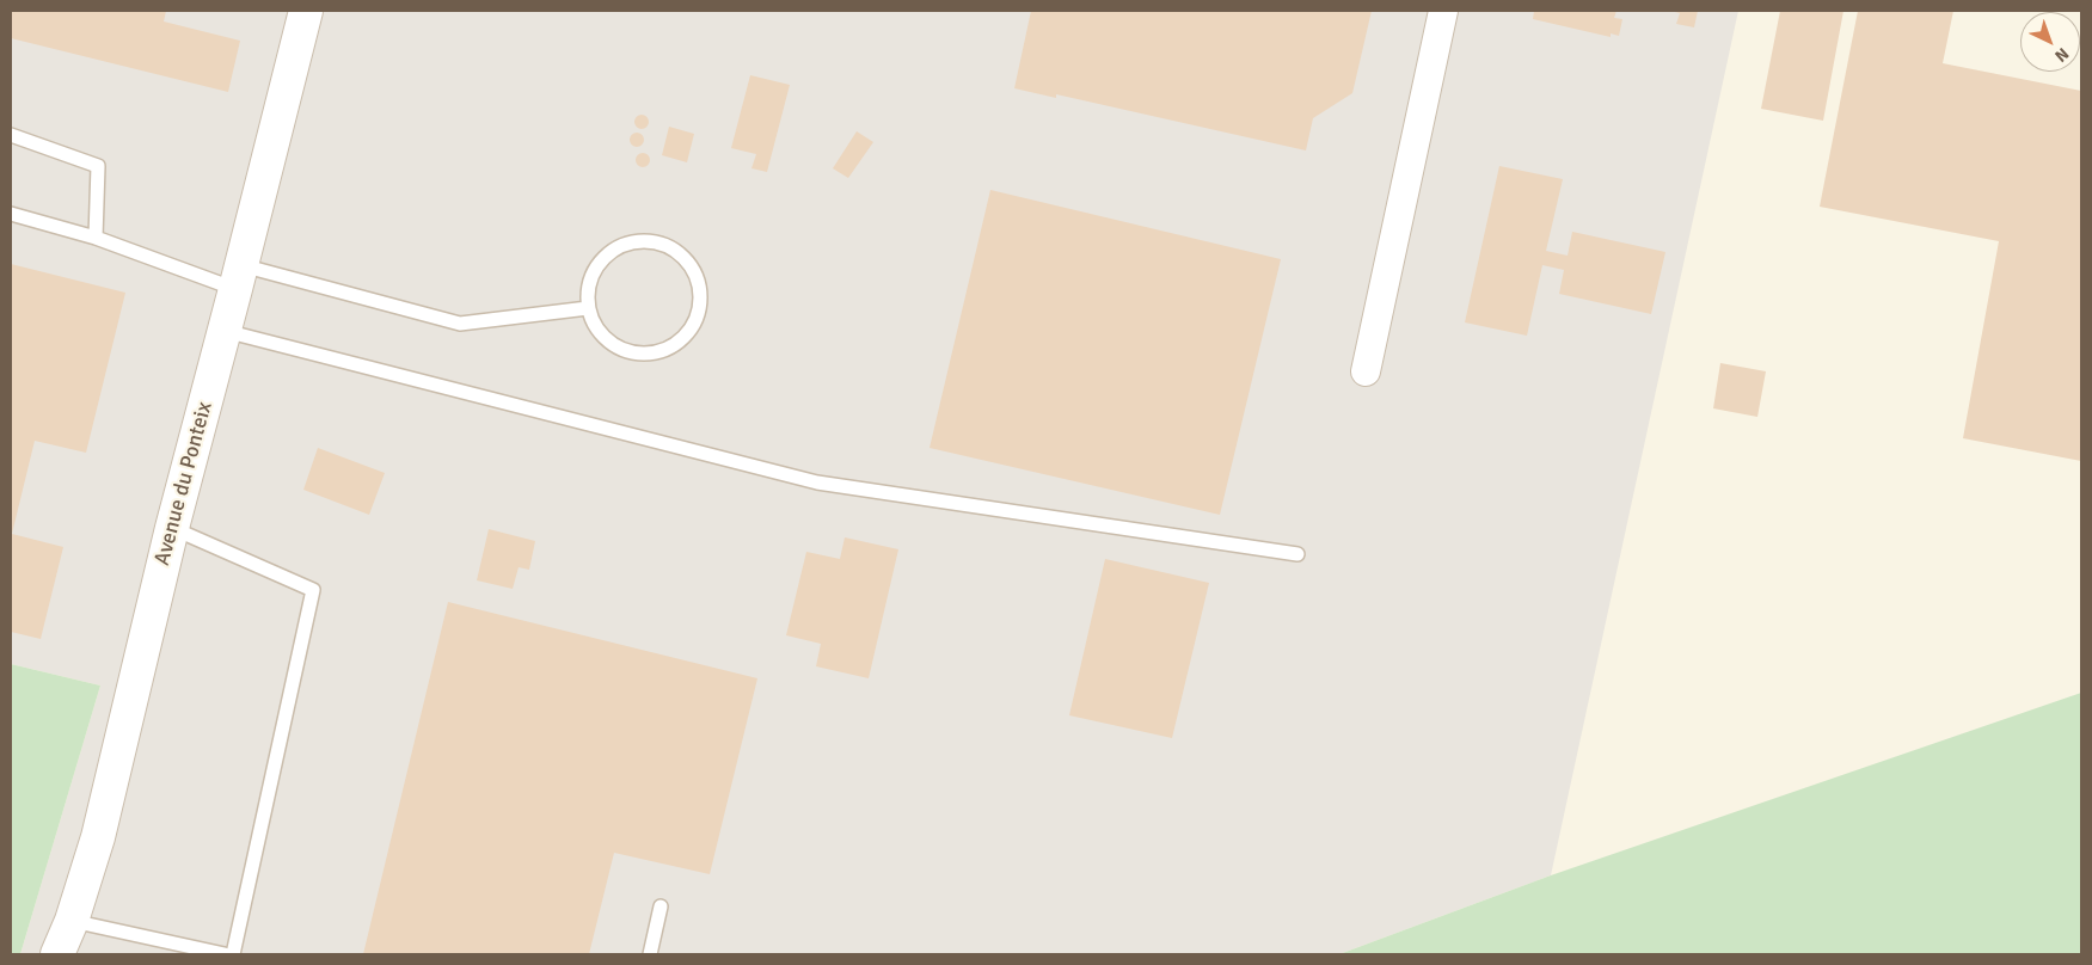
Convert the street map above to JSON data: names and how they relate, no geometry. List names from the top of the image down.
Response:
{
  "streets": {
    "street": ["Avenue du Ponteix"]
  },
  "north": "bottom right"
}
